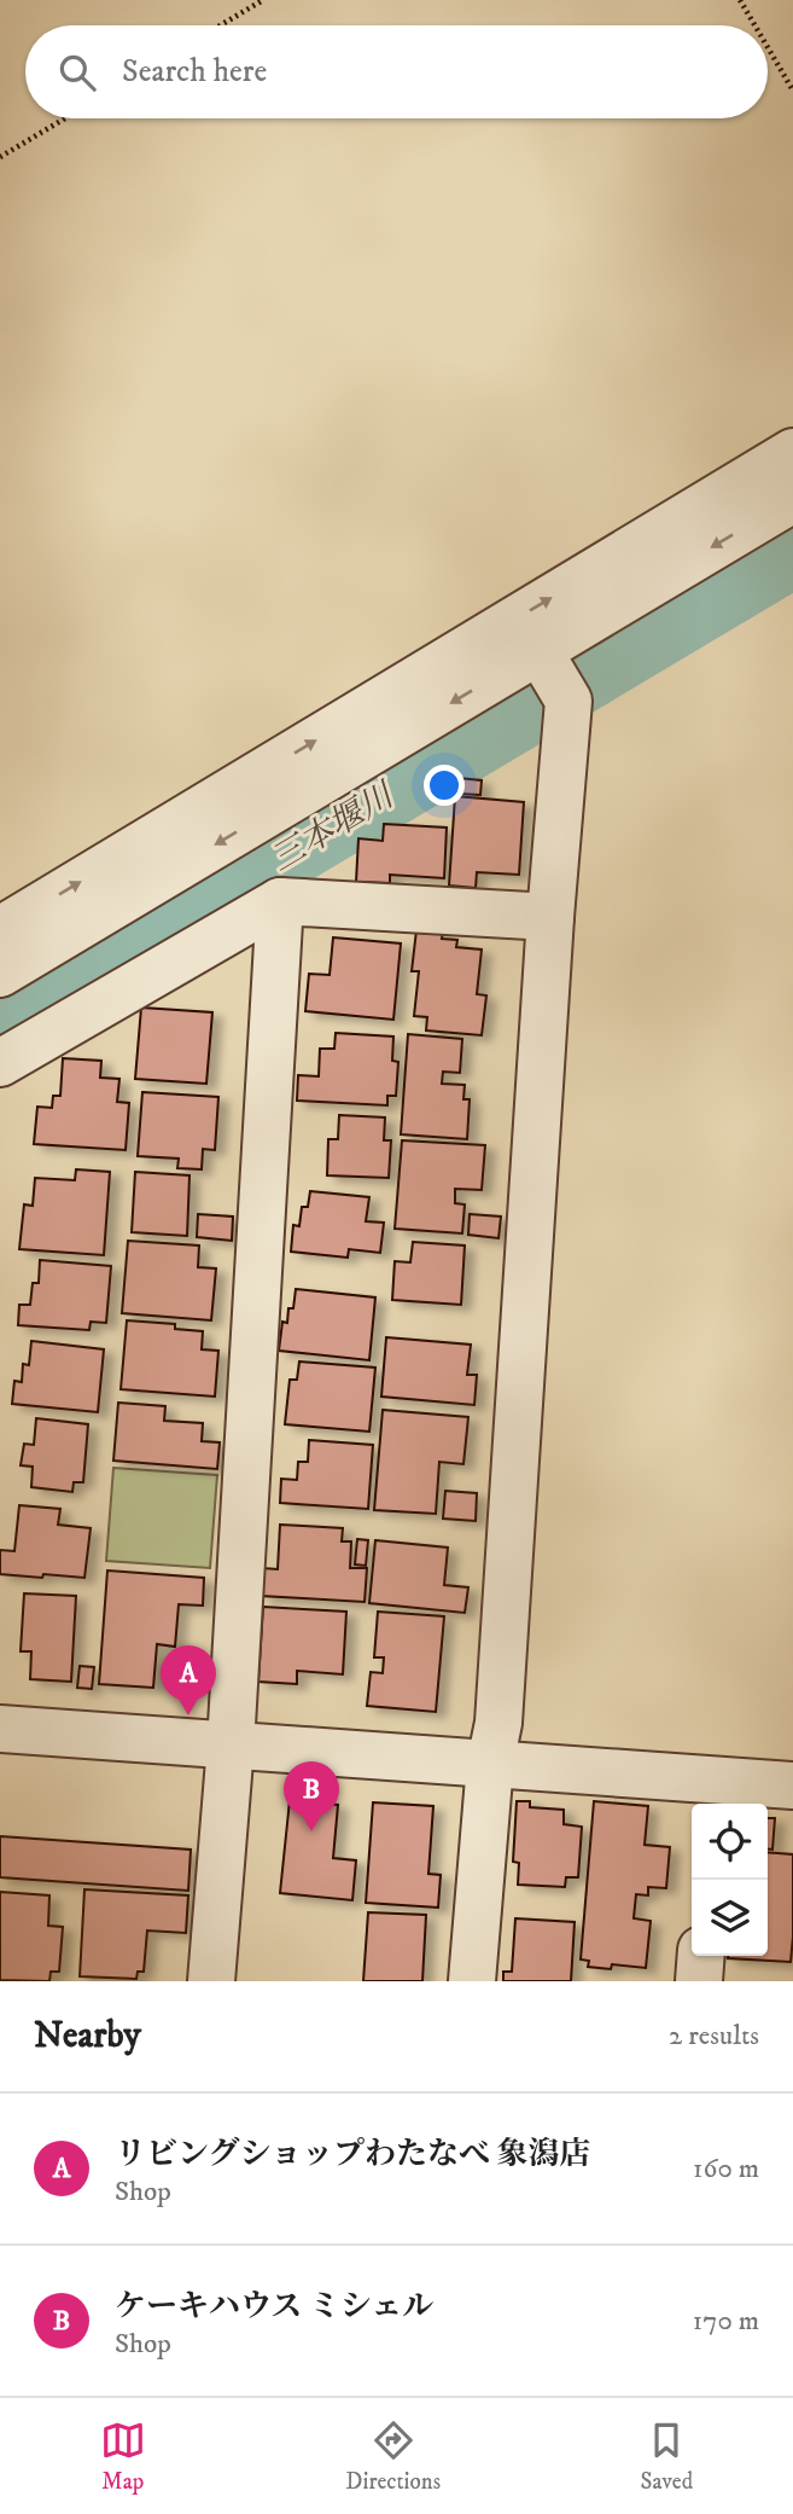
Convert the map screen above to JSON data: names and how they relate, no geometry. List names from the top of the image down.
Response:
{
  "water": ["三本堰川"],
  "page": {
    "search": "Search here",
    "pins": ["A", "B"],
    "heading": ["Nearby", "2 results"],
    "list": [
      {
        "mark": "A",
        "name": "リビングショップわたなべ 象潟店",
        "note": "Shop",
        "value": "160 m"
      },
      {
        "mark": "B",
        "name": "ケーキハウス ミシェル",
        "note": "Shop",
        "value": "170 m"
      }
    ],
    "nav": ["Map", "Directions", "Saved"]
  }
}
